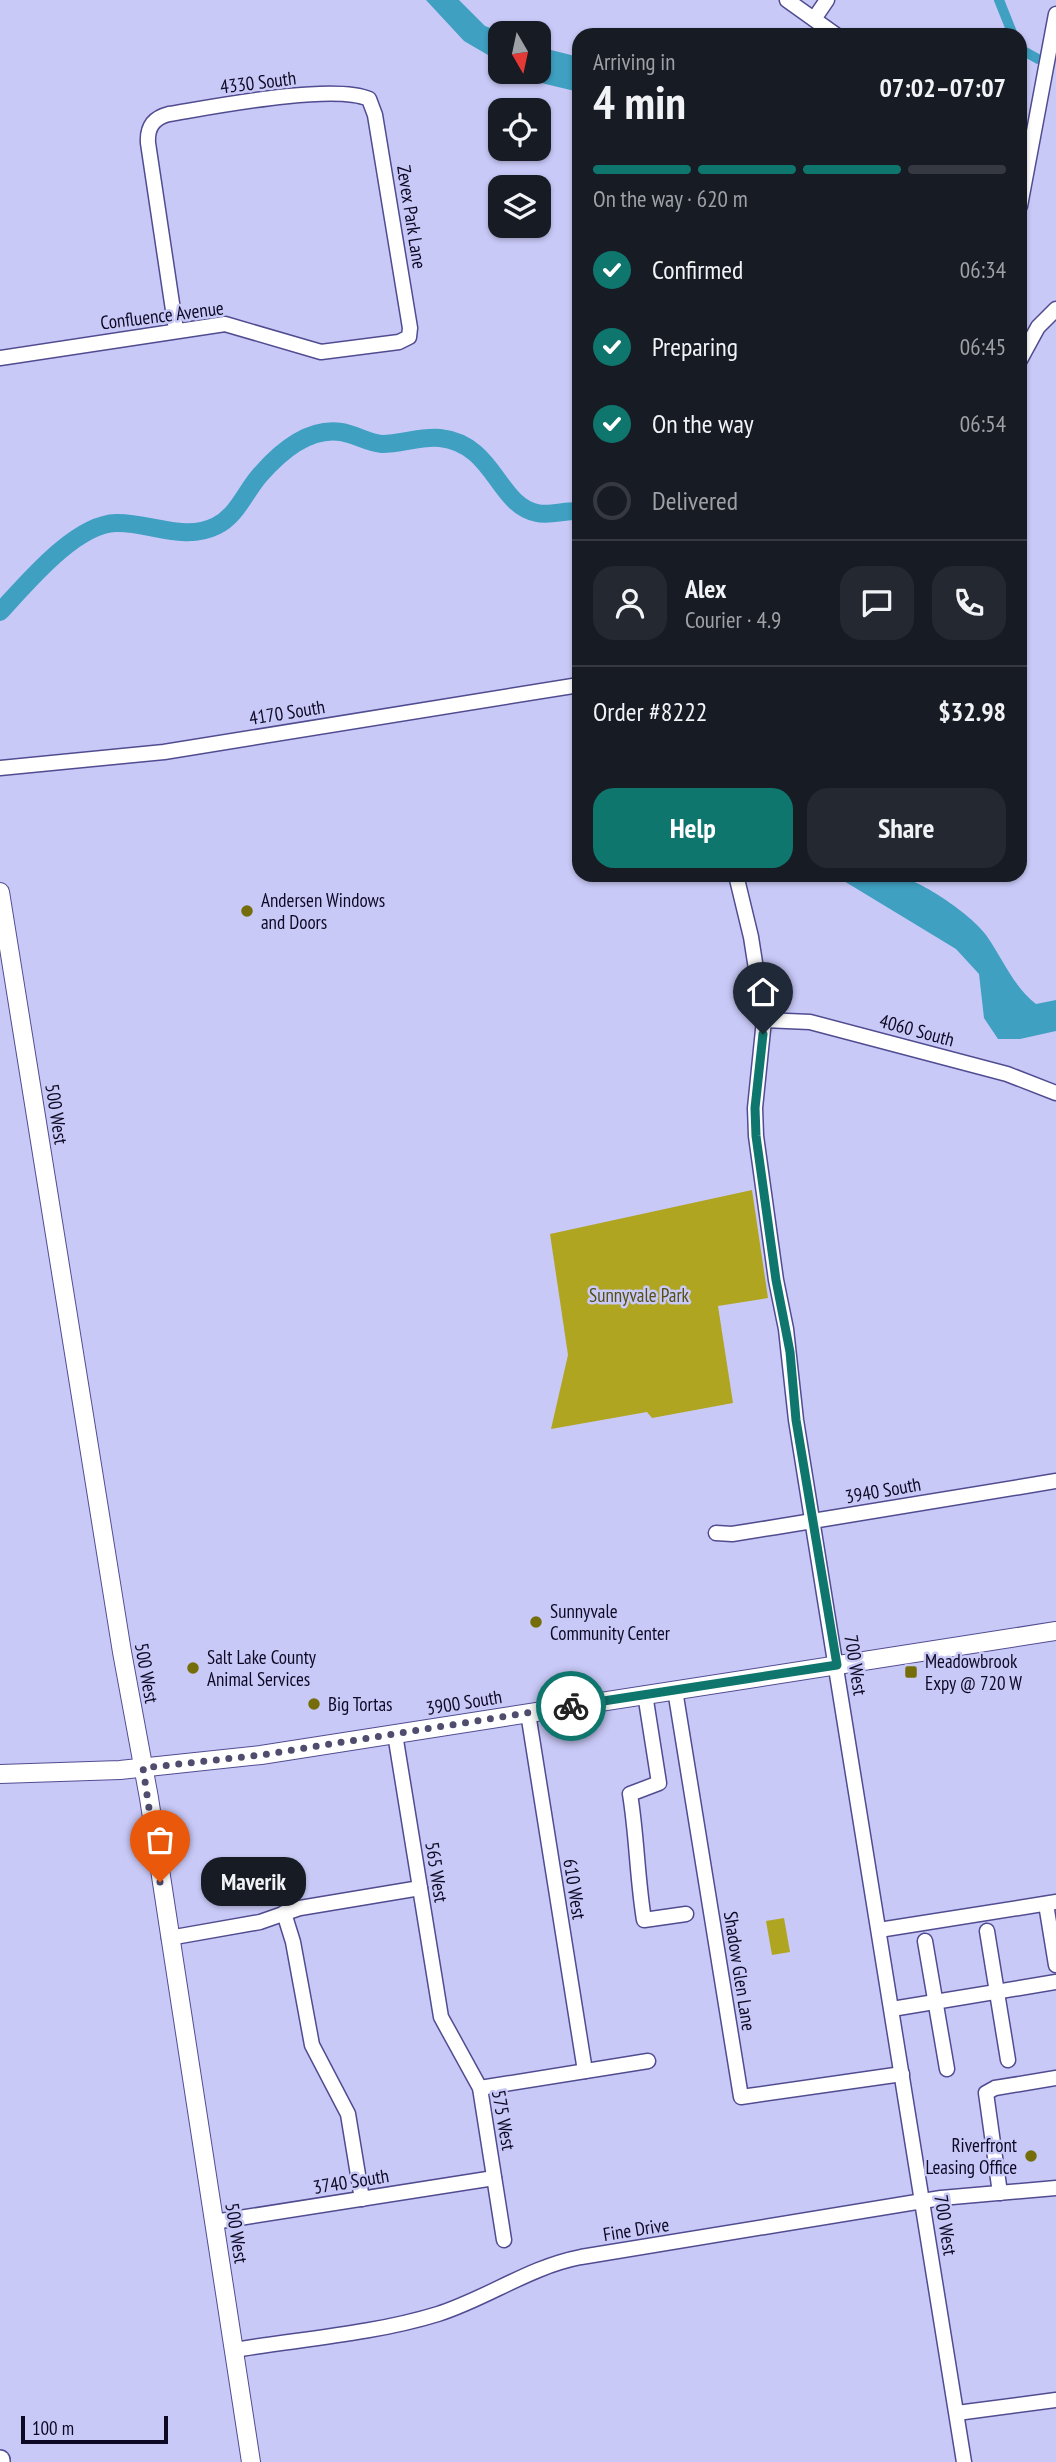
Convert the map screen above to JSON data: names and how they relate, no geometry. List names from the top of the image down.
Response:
{
  "streets": {
    "main road": ["500 West", "3900 South"],
    "street": [
      "4330 South",
      "Zevex Park Lane",
      "Confluence Avenue",
      "4170 South",
      "4060 South",
      "3940 South",
      "700 West",
      "565 West",
      "610 West",
      "Shadow Glen Lane",
      "575 West",
      "3740 South",
      "Fine Drive"
    ]
  },
  "crossings": [
    ["4330 South", "Zevex Park Lane"],
    ["4330 South", "Confluence Avenue"],
    ["Zevex Park Lane", "Confluence Avenue"],
    ["4060 South", "700 West"],
    ["500 West", "3900 South"],
    ["500 West", "3740 South"],
    ["500 West", "Fine Drive"],
    ["3940 South", "700 West"],
    ["700 West", "3900 South"],
    ["700 West", "Shadow Glen Lane"],
    ["700 West", "Fine Drive"],
    ["3900 South", "565 West"],
    ["3900 South", "610 West"],
    ["3900 South", "Shadow Glen Lane"],
    ["565 West", "575 West"],
    ["575 West", "3740 South"]
  ],
  "parks": ["Sunnyvale Park"],
  "places": {
    "other": [
      "Andersen Windows and Doors",
      "Sunnyvale Community Center",
      "Salt Lake County Animal Services",
      "Big Tortas",
      "Maverik",
      "Riverfront Leasing Office"
    ],
    "transit": ["Meadowbrook Expy @ 720 W"]
  },
  "scale_bar": "100 m",
  "north": "bottom",
  "page": {
    "heading": ["4 min", "Arriving in", "07:02–07:07"],
    "panel": [
      "Alex",
      "Courier · 4.9",
      "Order #8222",
      "$32.98"
    ],
    "bar": "On the way · 620 m",
    "list": [
      ["Confirmed", "06:34"],
      ["Preparing", "06:45"],
      ["On the way", "06:54"],
      "Delivered"
    ],
    "buttons": ["Help", "Share"],
    "bubble": "Maverik",
    "scale": "100 m"
  }
}
